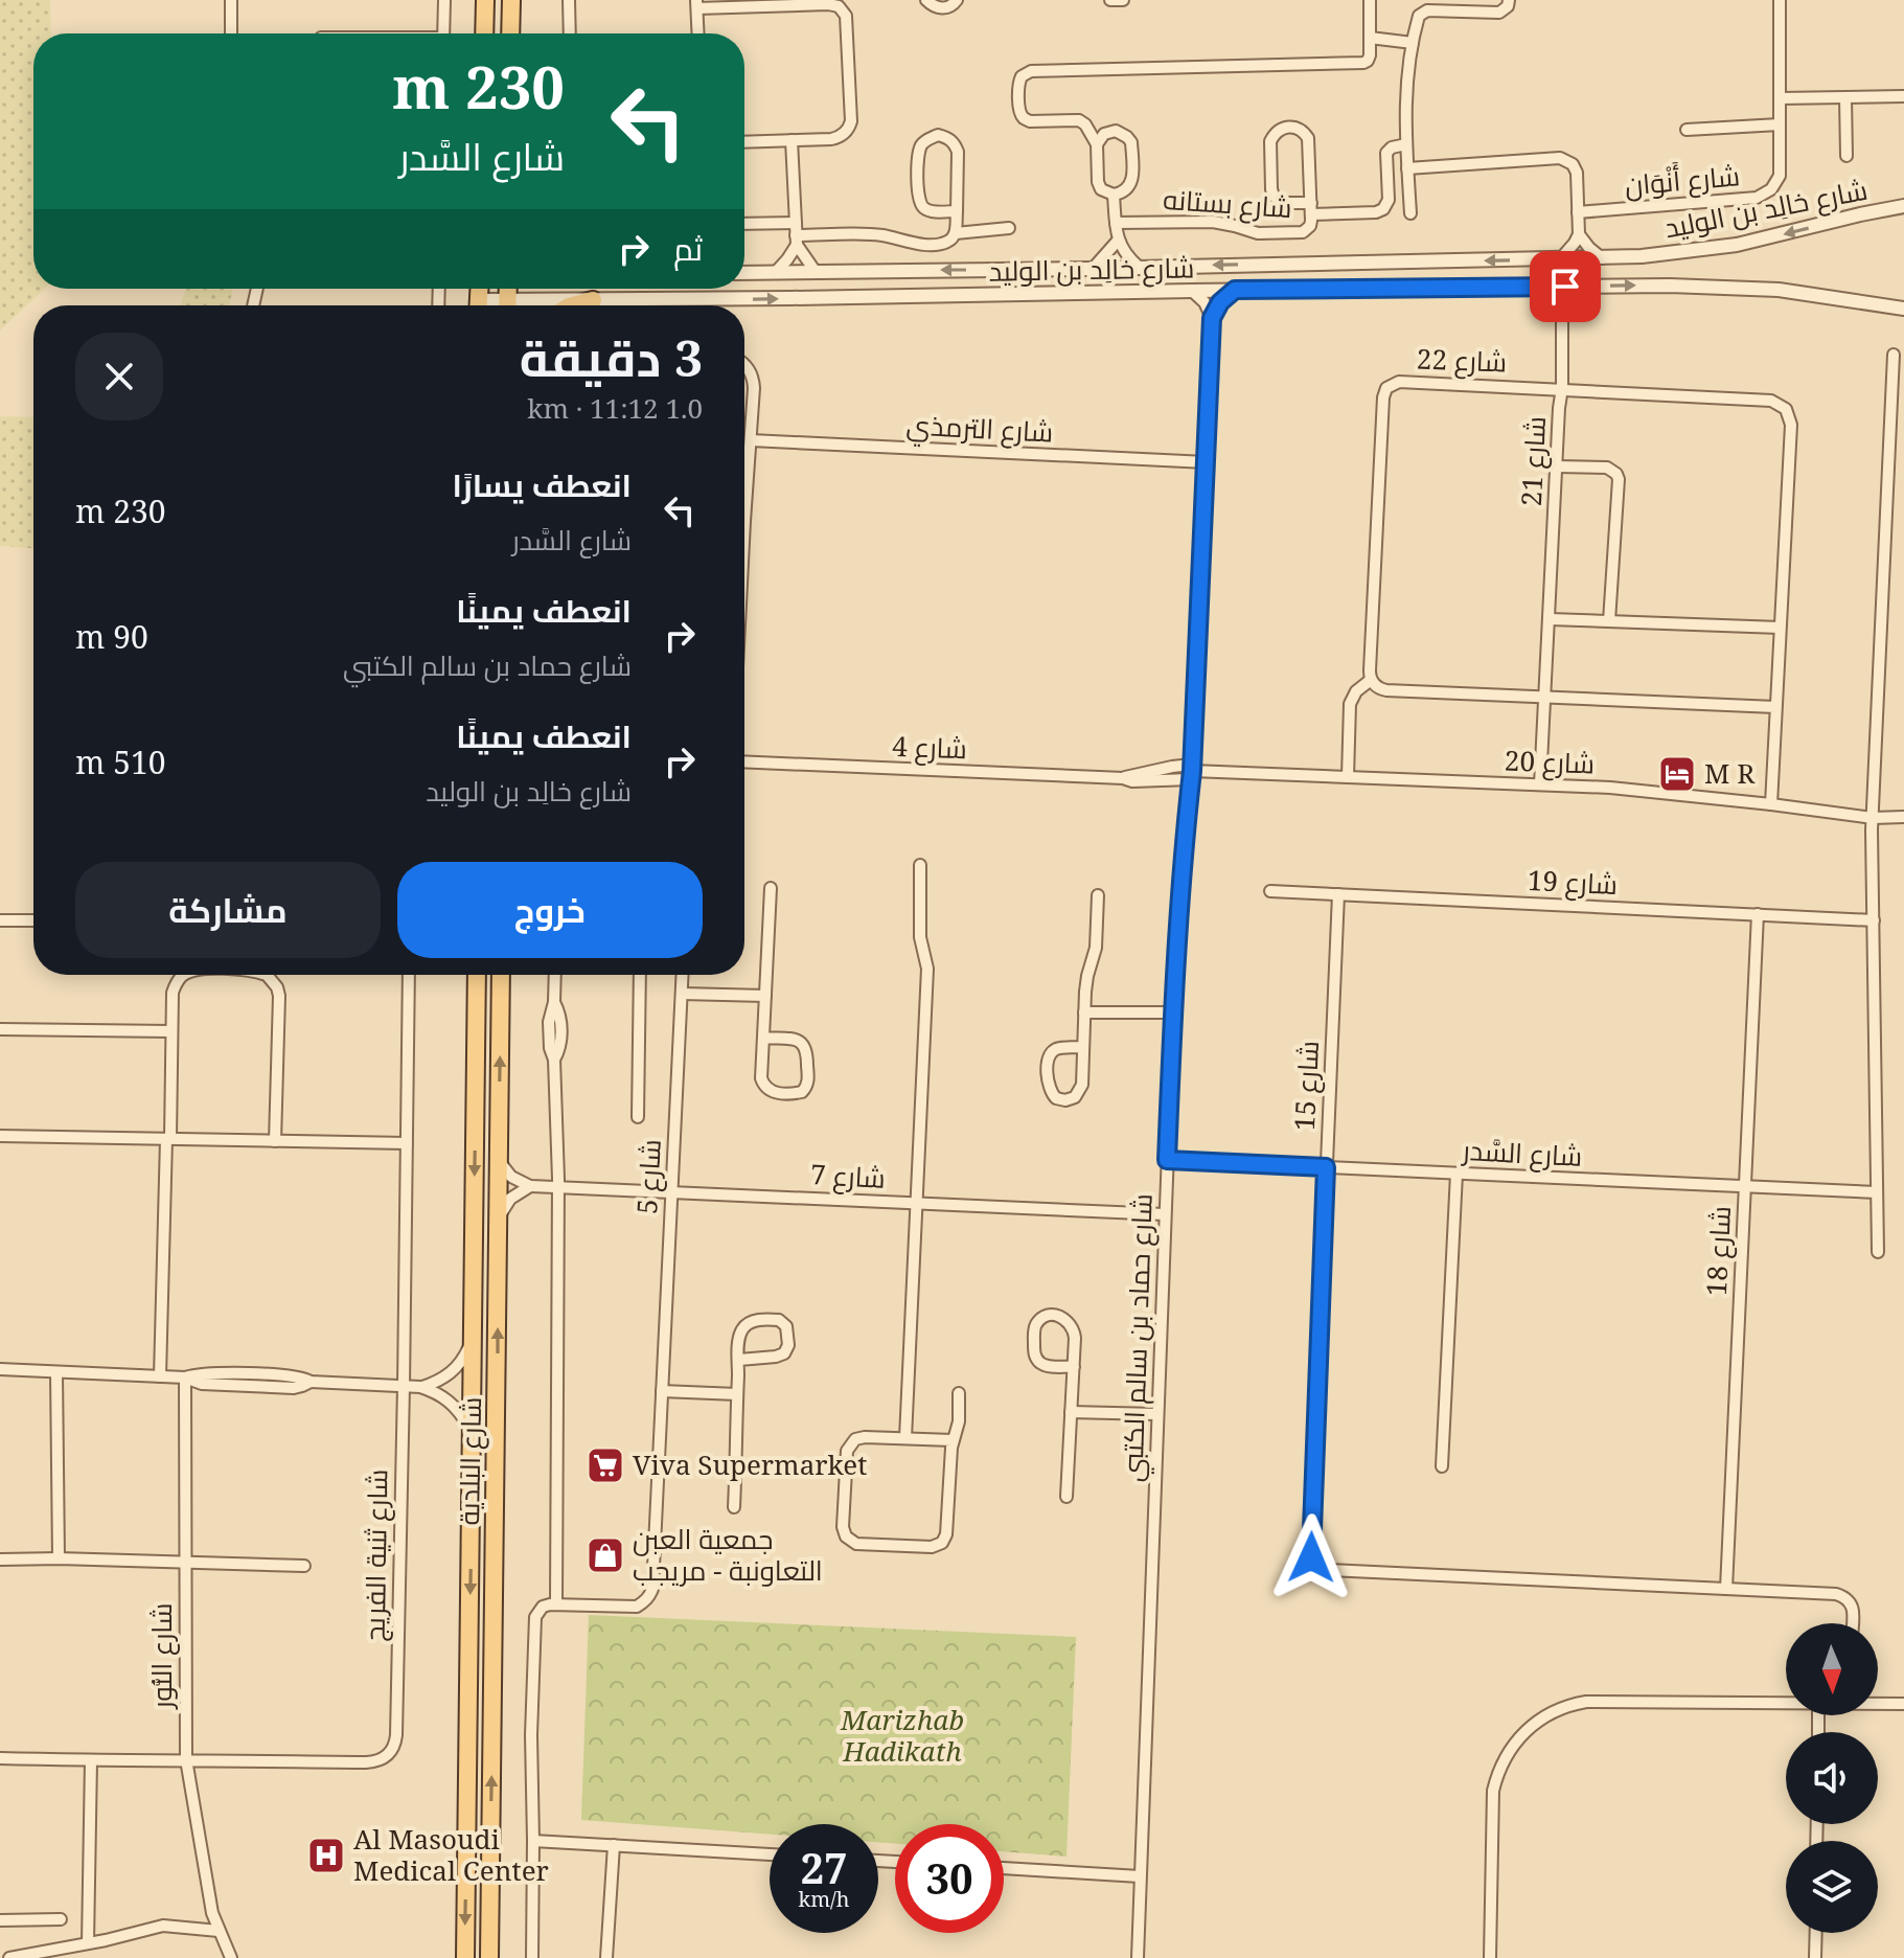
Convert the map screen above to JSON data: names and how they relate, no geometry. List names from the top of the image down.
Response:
{
  "streets": {
    "main road": ["شارع البلدية"],
    "street": [
      "شارع أَنْوَان",
      "شارع بستانه",
      "شارع خالِد بن الوليد",
      "شارع 22",
      "شارع الترمذي",
      "شارع 21",
      "شارع 4",
      "شارع 20",
      "شارع 19",
      "شارع 15",
      "شارع السَّدر",
      "شارع 5",
      "شارع 7",
      "شارع 18",
      "شارع حماد بن سالم الكتبي",
      "شارع ثنية الفريج",
      "شارع النُّور"
    ]
  },
  "crossings": [
    ["شارع 22", "شارع 21"],
    ["شارع 22", "شارع 20"],
    ["شارع الترمذي", "شارع حماد بن سالم الكتبي"],
    ["شارع 21", "شارع 20"],
    ["شارع 4", "شارع 20"],
    ["شارع 4", "شارع حماد بن سالم الكتبي"],
    ["شارع 20", "شارع حماد بن سالم الكتبي"],
    ["شارع 19", "شارع 15"],
    ["شارع 19", "شارع 18"],
    ["شارع 15", "شارع السَّدر"],
    ["شارع 15", "شارع 18"],
    ["شارع السَّدر", "شارع 18"],
    ["شارع السَّدر", "شارع حماد بن سالم الكتبي"],
    ["شارع 5", "شارع 7"],
    ["شارع 7", "شارع حماد بن سالم الكتبي"],
    ["شارع ثنية الفريج", "شارع النُّور"]
  ],
  "parks": ["Marizhab Hadikath"],
  "places": {
    "hotel": ["M R"],
    "supermarket": ["Viva Supermarket"],
    "shop": ["جمعية العبن التعاونبة - مريجب"],
    "hospital": ["Al Masoudi Medical Center"]
  },
  "north": "bottom",
  "page": {
    "turn": ["230 m", "شارع السَّدر"],
    "then": "ثم",
    "heading": ["3 دقيقة", "1.0 km · 11:12"],
    "list": [
      {
        "name": "انعطف يسارًا",
        "note": "شارع السَّدر",
        "value": "230 m"
      },
      {
        "name": "انعطف يمينًا",
        "note": "شارع حماد بن سالم الكتبي",
        "value": "90 m"
      },
      {
        "name": "انعطف يمينًا",
        "note": "شارع خالِد بن الوليد",
        "value": "510 m"
      }
    ],
    "buttons": ["خروج", "مشاركة"],
    "speed": "27 km/h",
    "limit": "30"
  }
}
